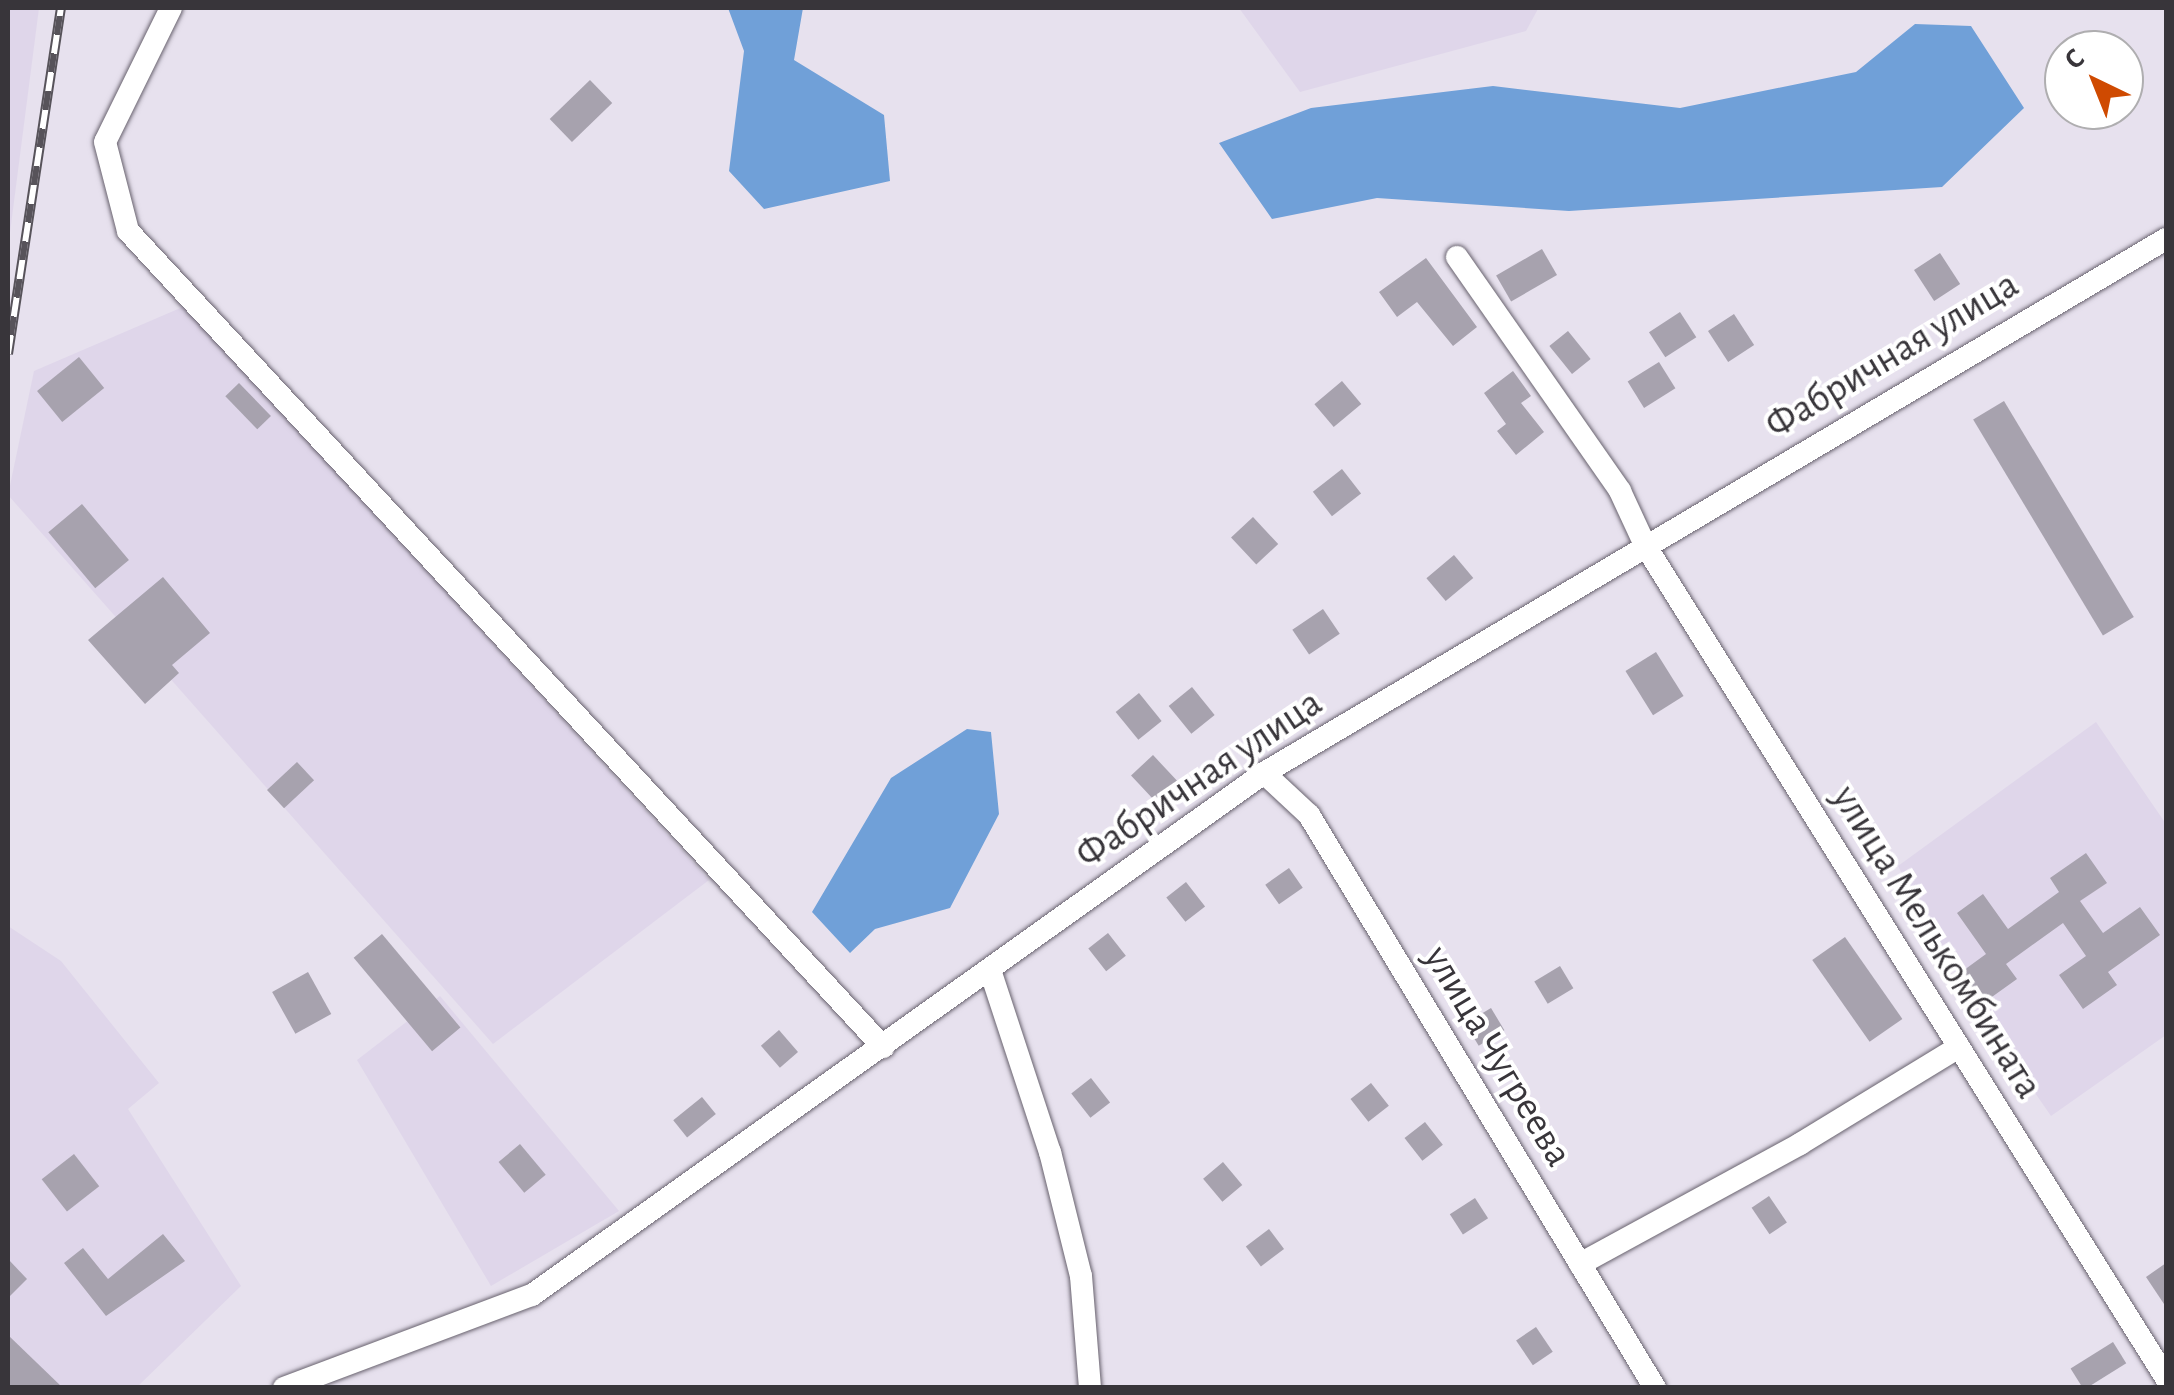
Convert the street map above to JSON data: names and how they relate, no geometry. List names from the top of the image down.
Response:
{
  "streets": {
    "street": ["Фабричная улица", "улица Мелькомбината", "улица Чугреева"]
  },
  "crossings": [
    ["Фабричная улица", "улица Мелькомбината"],
    ["Фабричная улица", "улица Чугреева"]
  ],
  "north": "top left"
}
